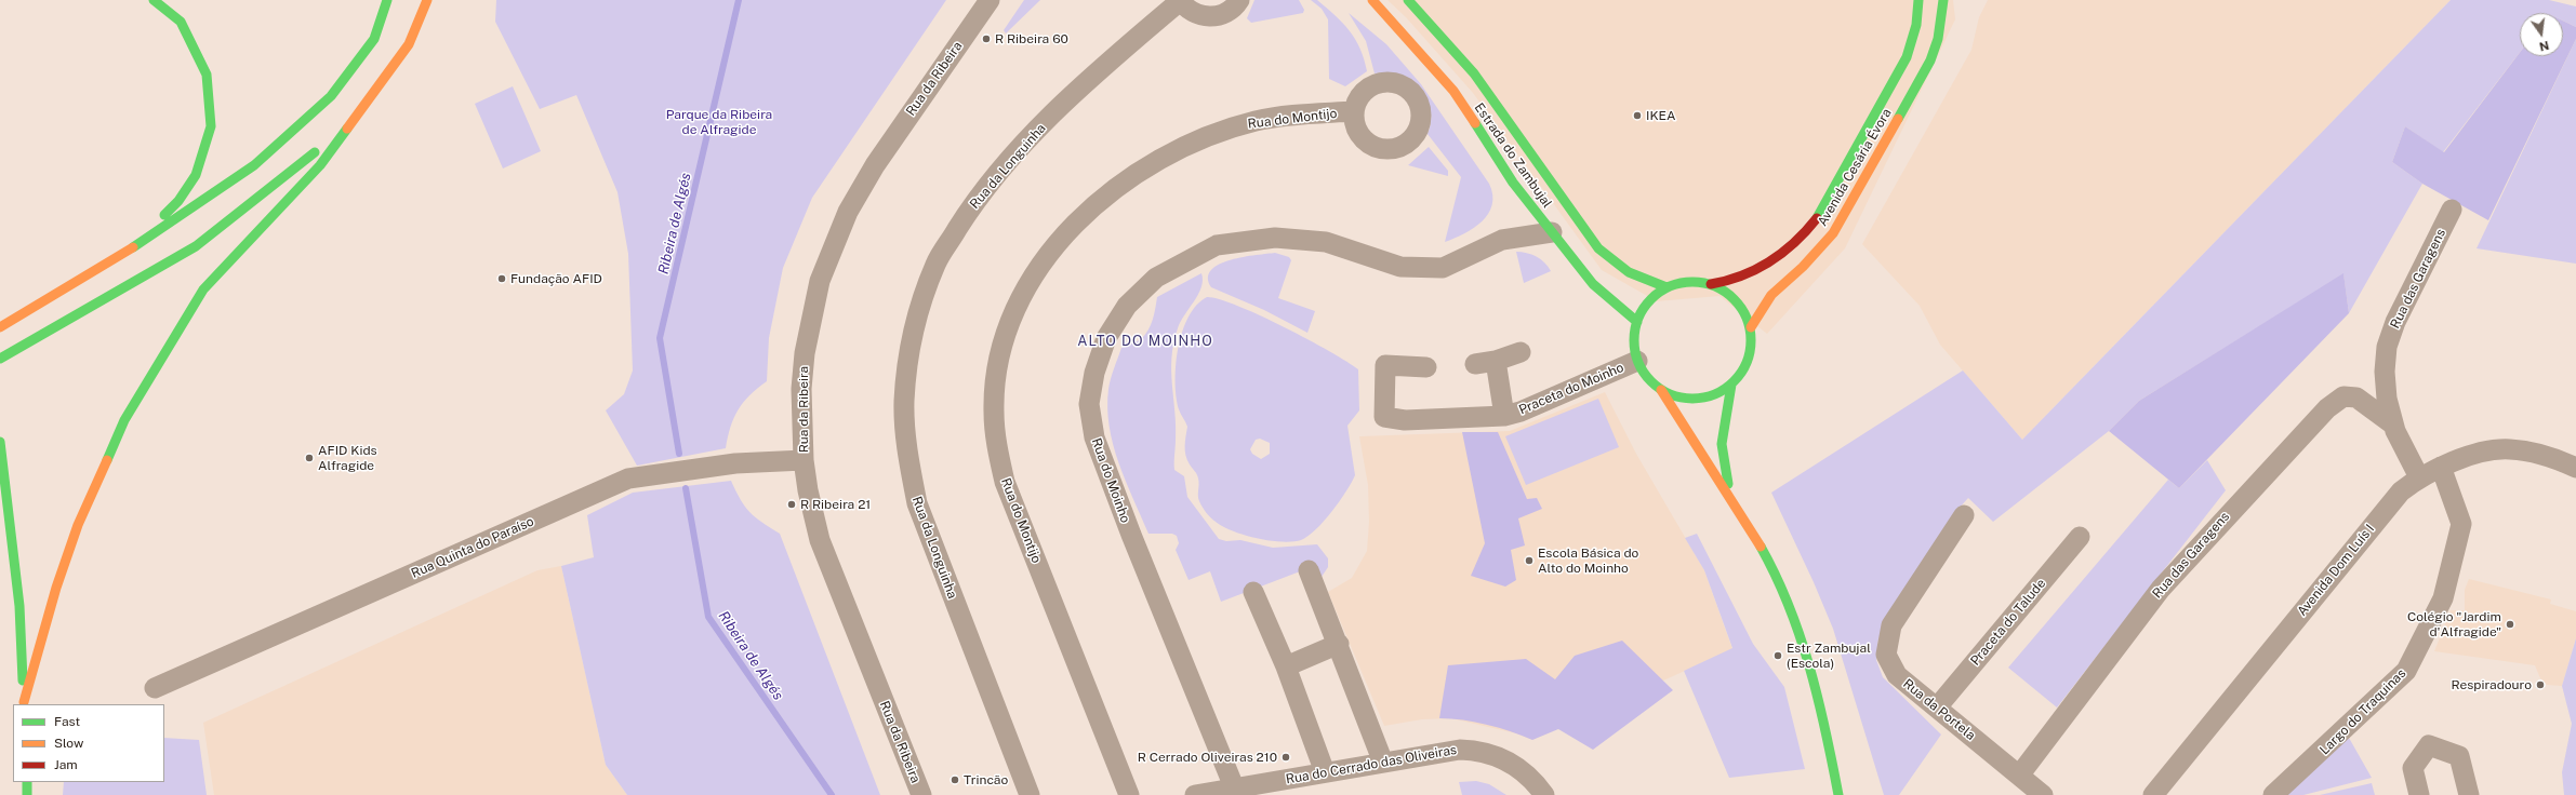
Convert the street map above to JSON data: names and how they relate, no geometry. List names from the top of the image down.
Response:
{
  "streets": {
    "main road": ["Estrada do Zambujal", "Avenida Cesária Évora"],
    "street": [
      "Rua da Ribeira",
      "Rua do Montijo",
      "Rua da Longuinha",
      "Rua das Garagens",
      "Praceta do Moinho",
      "Rua do Moinho",
      "Rua Quinta do Paraíso",
      "Avenida Dom Luís I",
      "Praceta do Talude",
      "Rua da Portela",
      "Largo do Traquinas",
      "Rua do Cerrado das Oliveiras"
    ]
  },
  "crossings": [
    ["Rua da Ribeira", "Rua Quinta do Paraíso"],
    ["Estrada do Zambujal", "Avenida Cesária Évora"],
    ["Estrada do Zambujal", "Praceta do Moinho"],
    ["Estrada do Zambujal", "Rua do Moinho"],
    ["Avenida Cesária Évora", "Praceta do Moinho"],
    ["Rua das Garagens", "Avenida Dom Luís I"],
    ["Rua das Garagens", "Rua da Portela"],
    ["Rua do Moinho", "Rua do Cerrado das Oliveiras"],
    ["Avenida Dom Luís I", "Largo do Traquinas"],
    ["Praceta do Talude", "Rua da Portela"]
  ],
  "districts": ["ALTO DO MOINHO"],
  "water": ["Ribeira de Algés"],
  "parks": ["Parque da Ribeira de Alfragide"],
  "places": [
    "R Ribeira 60",
    "IKEA",
    "Fundação AFID",
    "AFID Kids Alfragide",
    "R Ribeira 21",
    "Escola Básica do Alto do Moinho",
    "Colégio \"Jardim d'Alfragide\"",
    "Estr Zambujal (Escola)",
    "Respiradouro",
    "R Cerrado Oliveiras 210",
    "Trincão"
  ],
  "legend": ["Fast", "Slow", "Jam"],
  "north": "bottom"
}
